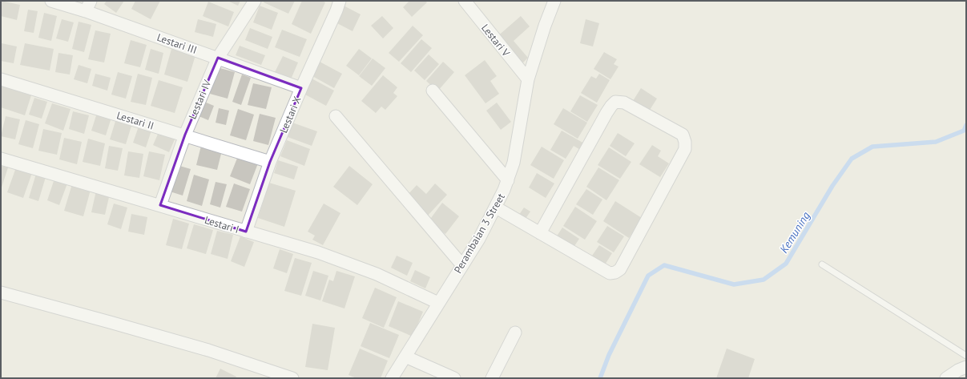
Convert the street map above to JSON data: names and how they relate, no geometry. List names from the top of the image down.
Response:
{
  "streets": {
    "street": [
      "Lestari V",
      "Lestari III",
      "Lestari IV",
      "Lestari X",
      "Lestari II",
      "Lestari I",
      "Perambaian 3 Street"
    ]
  },
  "crossings": [
    ["Lestari V", "Perambaian 3 Street"],
    ["Lestari III", "Lestari IV"],
    ["Lestari III", "Lestari X"],
    ["Lestari IV", "Lestari II"],
    ["Lestari IV", "Lestari I"],
    ["Lestari X", "Lestari II"],
    ["Lestari X", "Lestari I"],
    ["Lestari I", "Perambaian 3 Street"]
  ],
  "water": ["Kemuning"]
}
